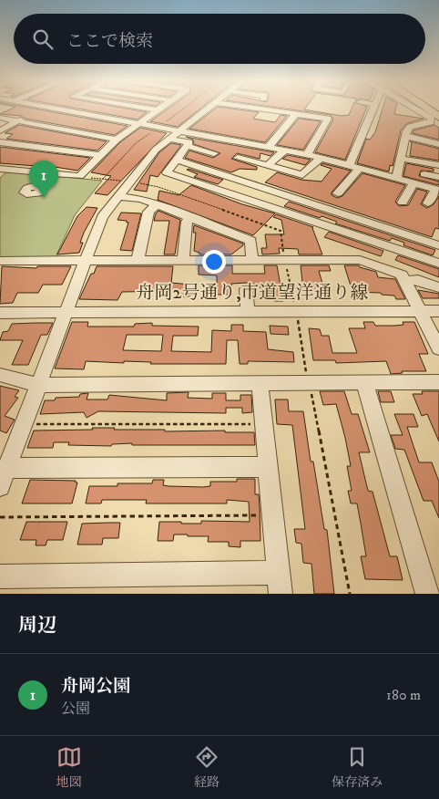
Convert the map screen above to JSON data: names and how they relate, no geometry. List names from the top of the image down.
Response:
{
  "streets": {
    "street": ["舟岡2号通り,市道望洋通り線"]
  },
  "page": {
    "search": "ここで検索",
    "pins": "1",
    "heading": "周辺",
    "list": [
      {
        "mark": "1",
        "name": "舟岡公園",
        "note": "公園",
        "value": "180 m"
      }
    ],
    "nav": ["地図", "経路", "保存済み"]
  }
}
